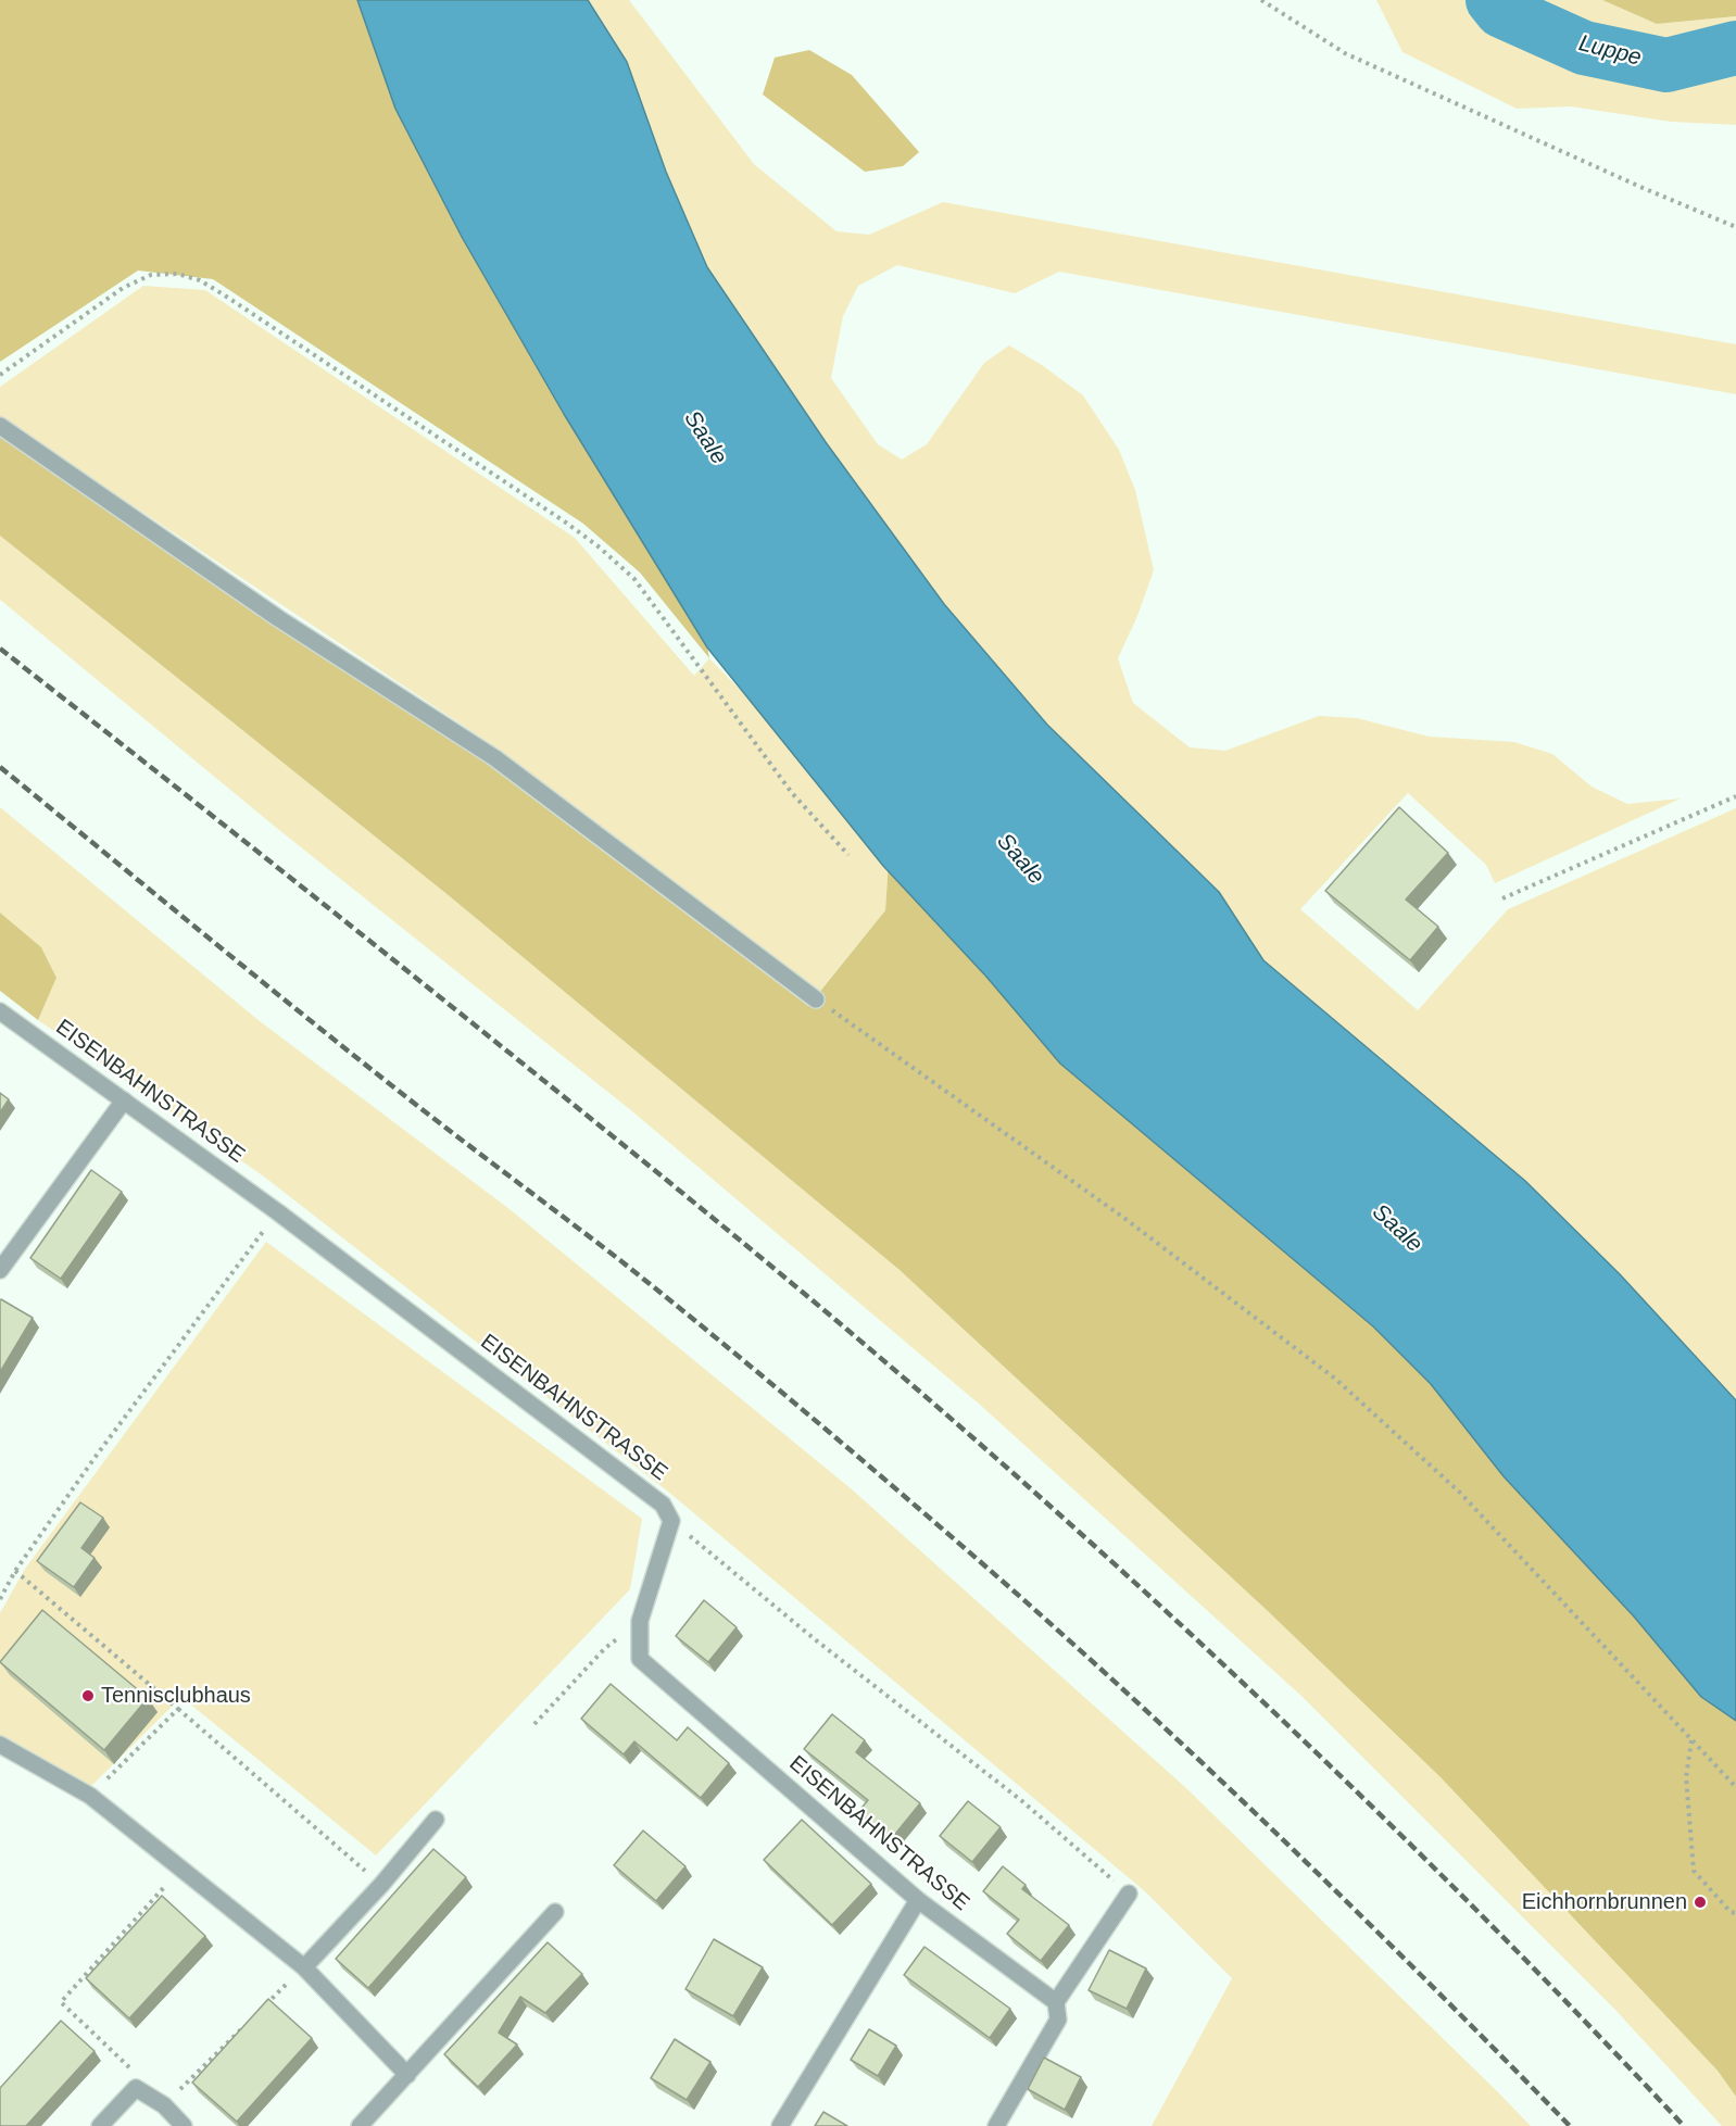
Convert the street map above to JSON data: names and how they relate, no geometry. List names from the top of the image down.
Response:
{
  "streets": {
    "street": ["EISENBAHNSTRASSE"]
  },
  "water": ["Luppe", "Saale"],
  "places": ["Tennisclubhaus", "Eichhornbrunnen"]
}
